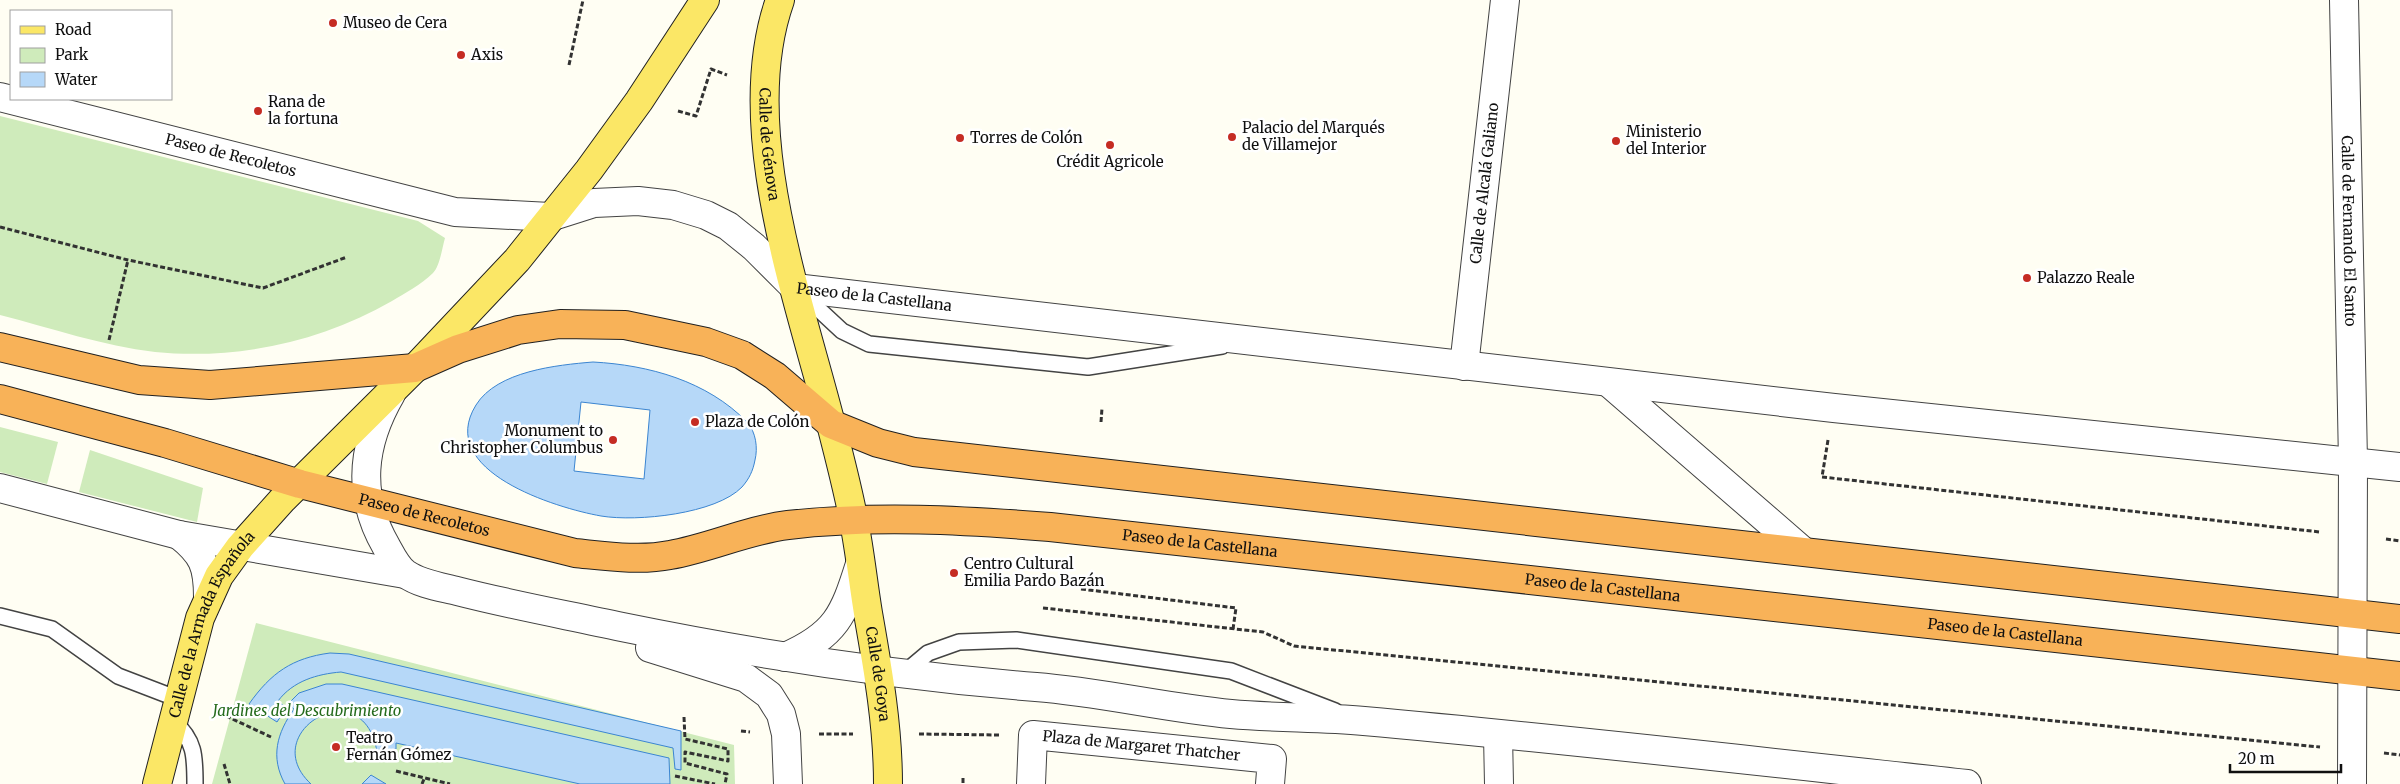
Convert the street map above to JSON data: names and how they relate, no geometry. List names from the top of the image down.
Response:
{
  "streets": {
    "highway": ["Paseo de Recoletos", "Paseo de la Castellana"],
    "main road": ["Calle de Génova", "Calle de la Armada Española", "Calle de Goya"],
    "street": ["Calle de Alcalá Galiano", "Calle de Fernando El Santo", "Plaza de Margaret Thatcher"]
  },
  "crossings": [
    ["Calle de Génova", "Paseo de la Castellana"],
    ["Paseo de Recoletos", "Paseo de la Castellana"],
    ["Paseo de Recoletos", "Calle de la Armada Española"],
    ["Calle de Alcalá Galiano", "Paseo de la Castellana"],
    ["Calle de Fernando El Santo", "Paseo de la Castellana"]
  ],
  "parks": ["Jardines del Descubrimiento"],
  "places": [
    "Museo de Cera",
    "Axis",
    "Rana de la fortuna",
    "Palacio del Marqués de Villamejor",
    "Torres de Colón",
    "Ministerio del Interior",
    "Crédit Agricole",
    "Palazzo Reale",
    "Plaza de Colón",
    "Monument to Christopher Columbus",
    "Centro Cultural Emilia Pardo Bazán",
    "Teatro Fernán Gómez"
  ],
  "legend": ["Road", "Park", "Water"],
  "scale_bar": "20 m"
}
